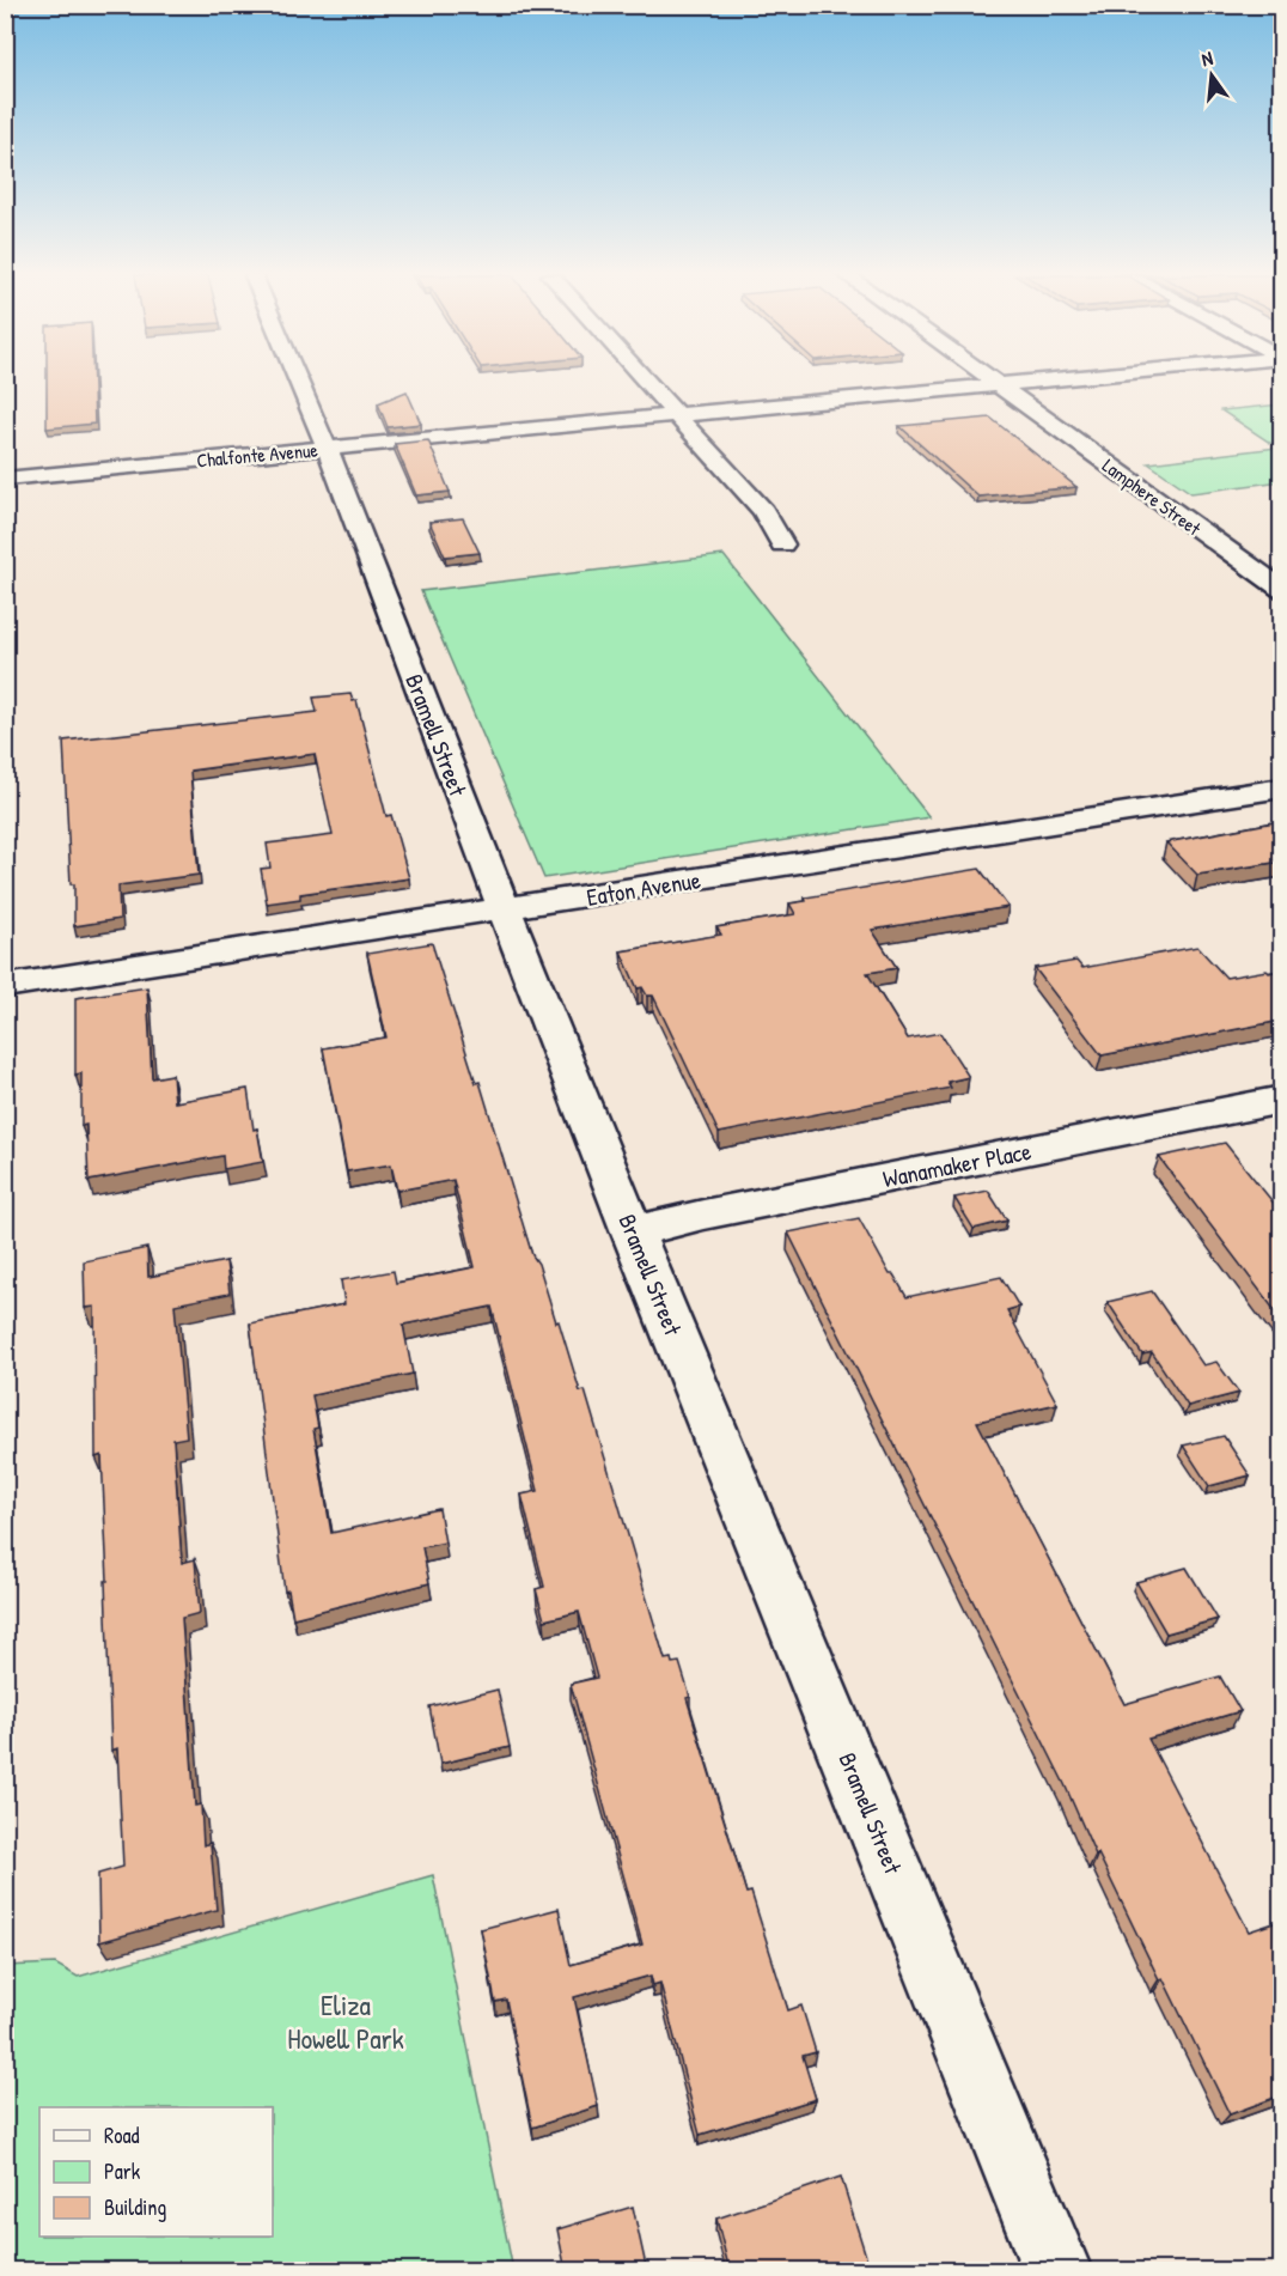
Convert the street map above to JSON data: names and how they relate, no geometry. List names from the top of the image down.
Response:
{
  "streets": {
    "street": [
      "Chalfonte Avenue",
      "Lamphere Street",
      "Bramell Street",
      "Eaton Avenue",
      "Wanamaker Place"
    ]
  },
  "crossings": [
    ["Chalfonte Avenue", "Lamphere Street"],
    ["Chalfonte Avenue", "Bramell Street"],
    ["Bramell Street", "Eaton Avenue"],
    ["Bramell Street", "Wanamaker Place"]
  ],
  "parks": ["Eliza Howell Park"],
  "legend": ["Road", "Park", "Building"],
  "north": "top"
}
